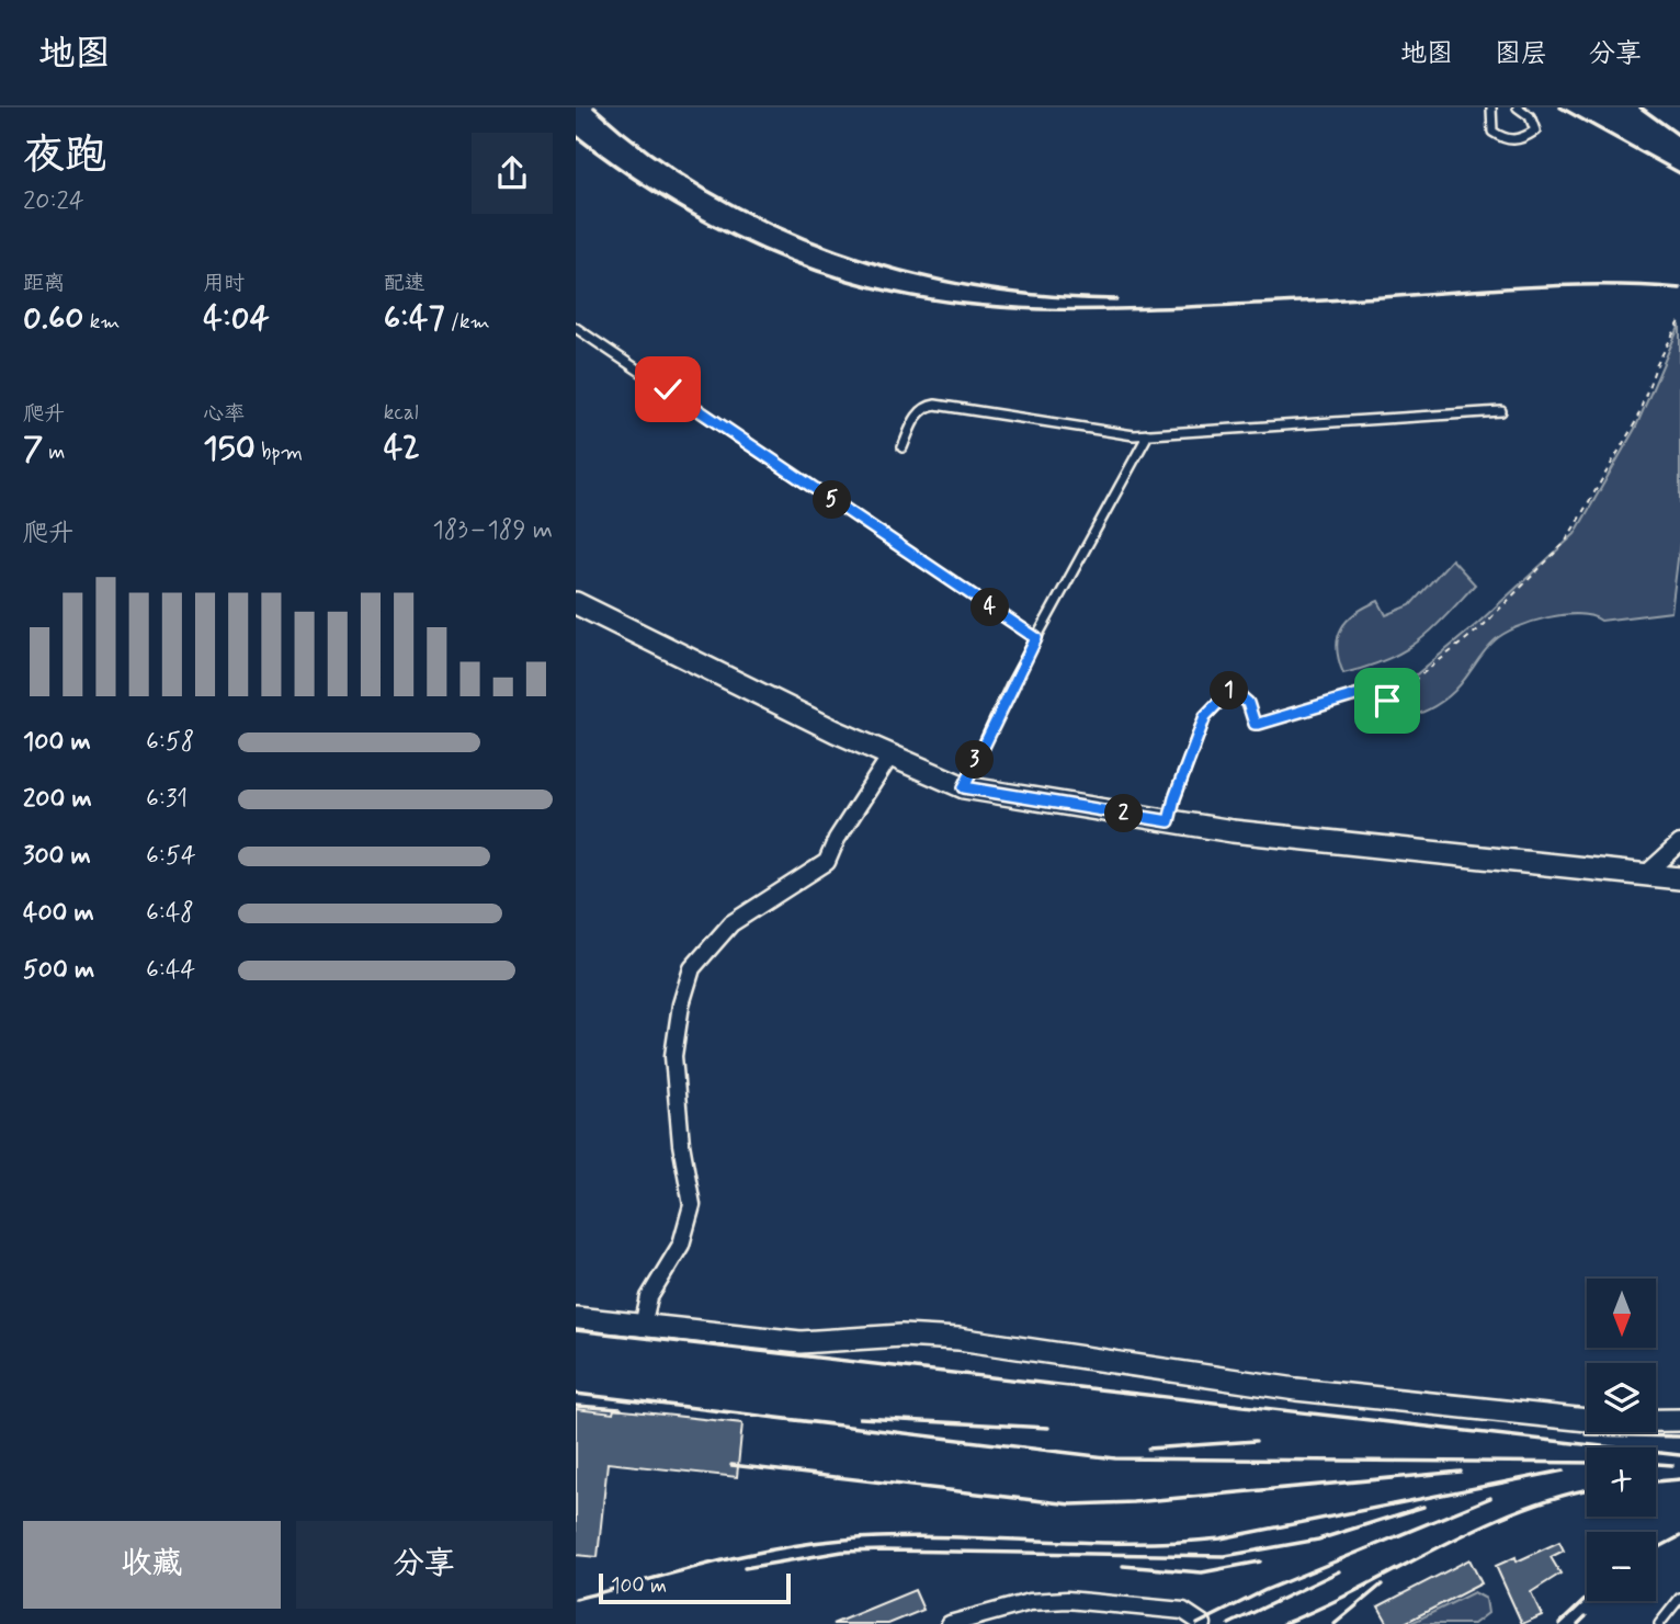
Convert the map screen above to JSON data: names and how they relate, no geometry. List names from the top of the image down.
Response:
{
  "scale_bar": "100 m",
  "north": "bottom",
  "page": {
    "header": "地图",
    "nav": ["地图", "图层", "分享"],
    "heading": ["夜跑", "20:24"],
    "stats": [
      ["距离", "0.60 km"],
      ["用时", "4:04"],
      ["配速", "6:47 /km"],
      ["爬升", "7 m"],
      ["心率", "150 bpm"],
      ["kcal", "42"]
    ],
    "pins": [
      "5",
      "4",
      "1",
      "3",
      "2"
    ],
    "chart": ["爬升", "183–189 m"],
    "list": [
      {
        "name": "100 m",
        "note": "6:58"
      },
      {
        "name": "200 m",
        "note": "6:31"
      },
      {
        "name": "300 m",
        "note": "6:54"
      },
      {
        "name": "400 m",
        "note": "6:48"
      },
      {
        "name": "500 m",
        "note": "6:44"
      }
    ],
    "map_buttons": ["+", "−"],
    "buttons": ["收藏", "分享"],
    "scale": "100 m"
  }
}
